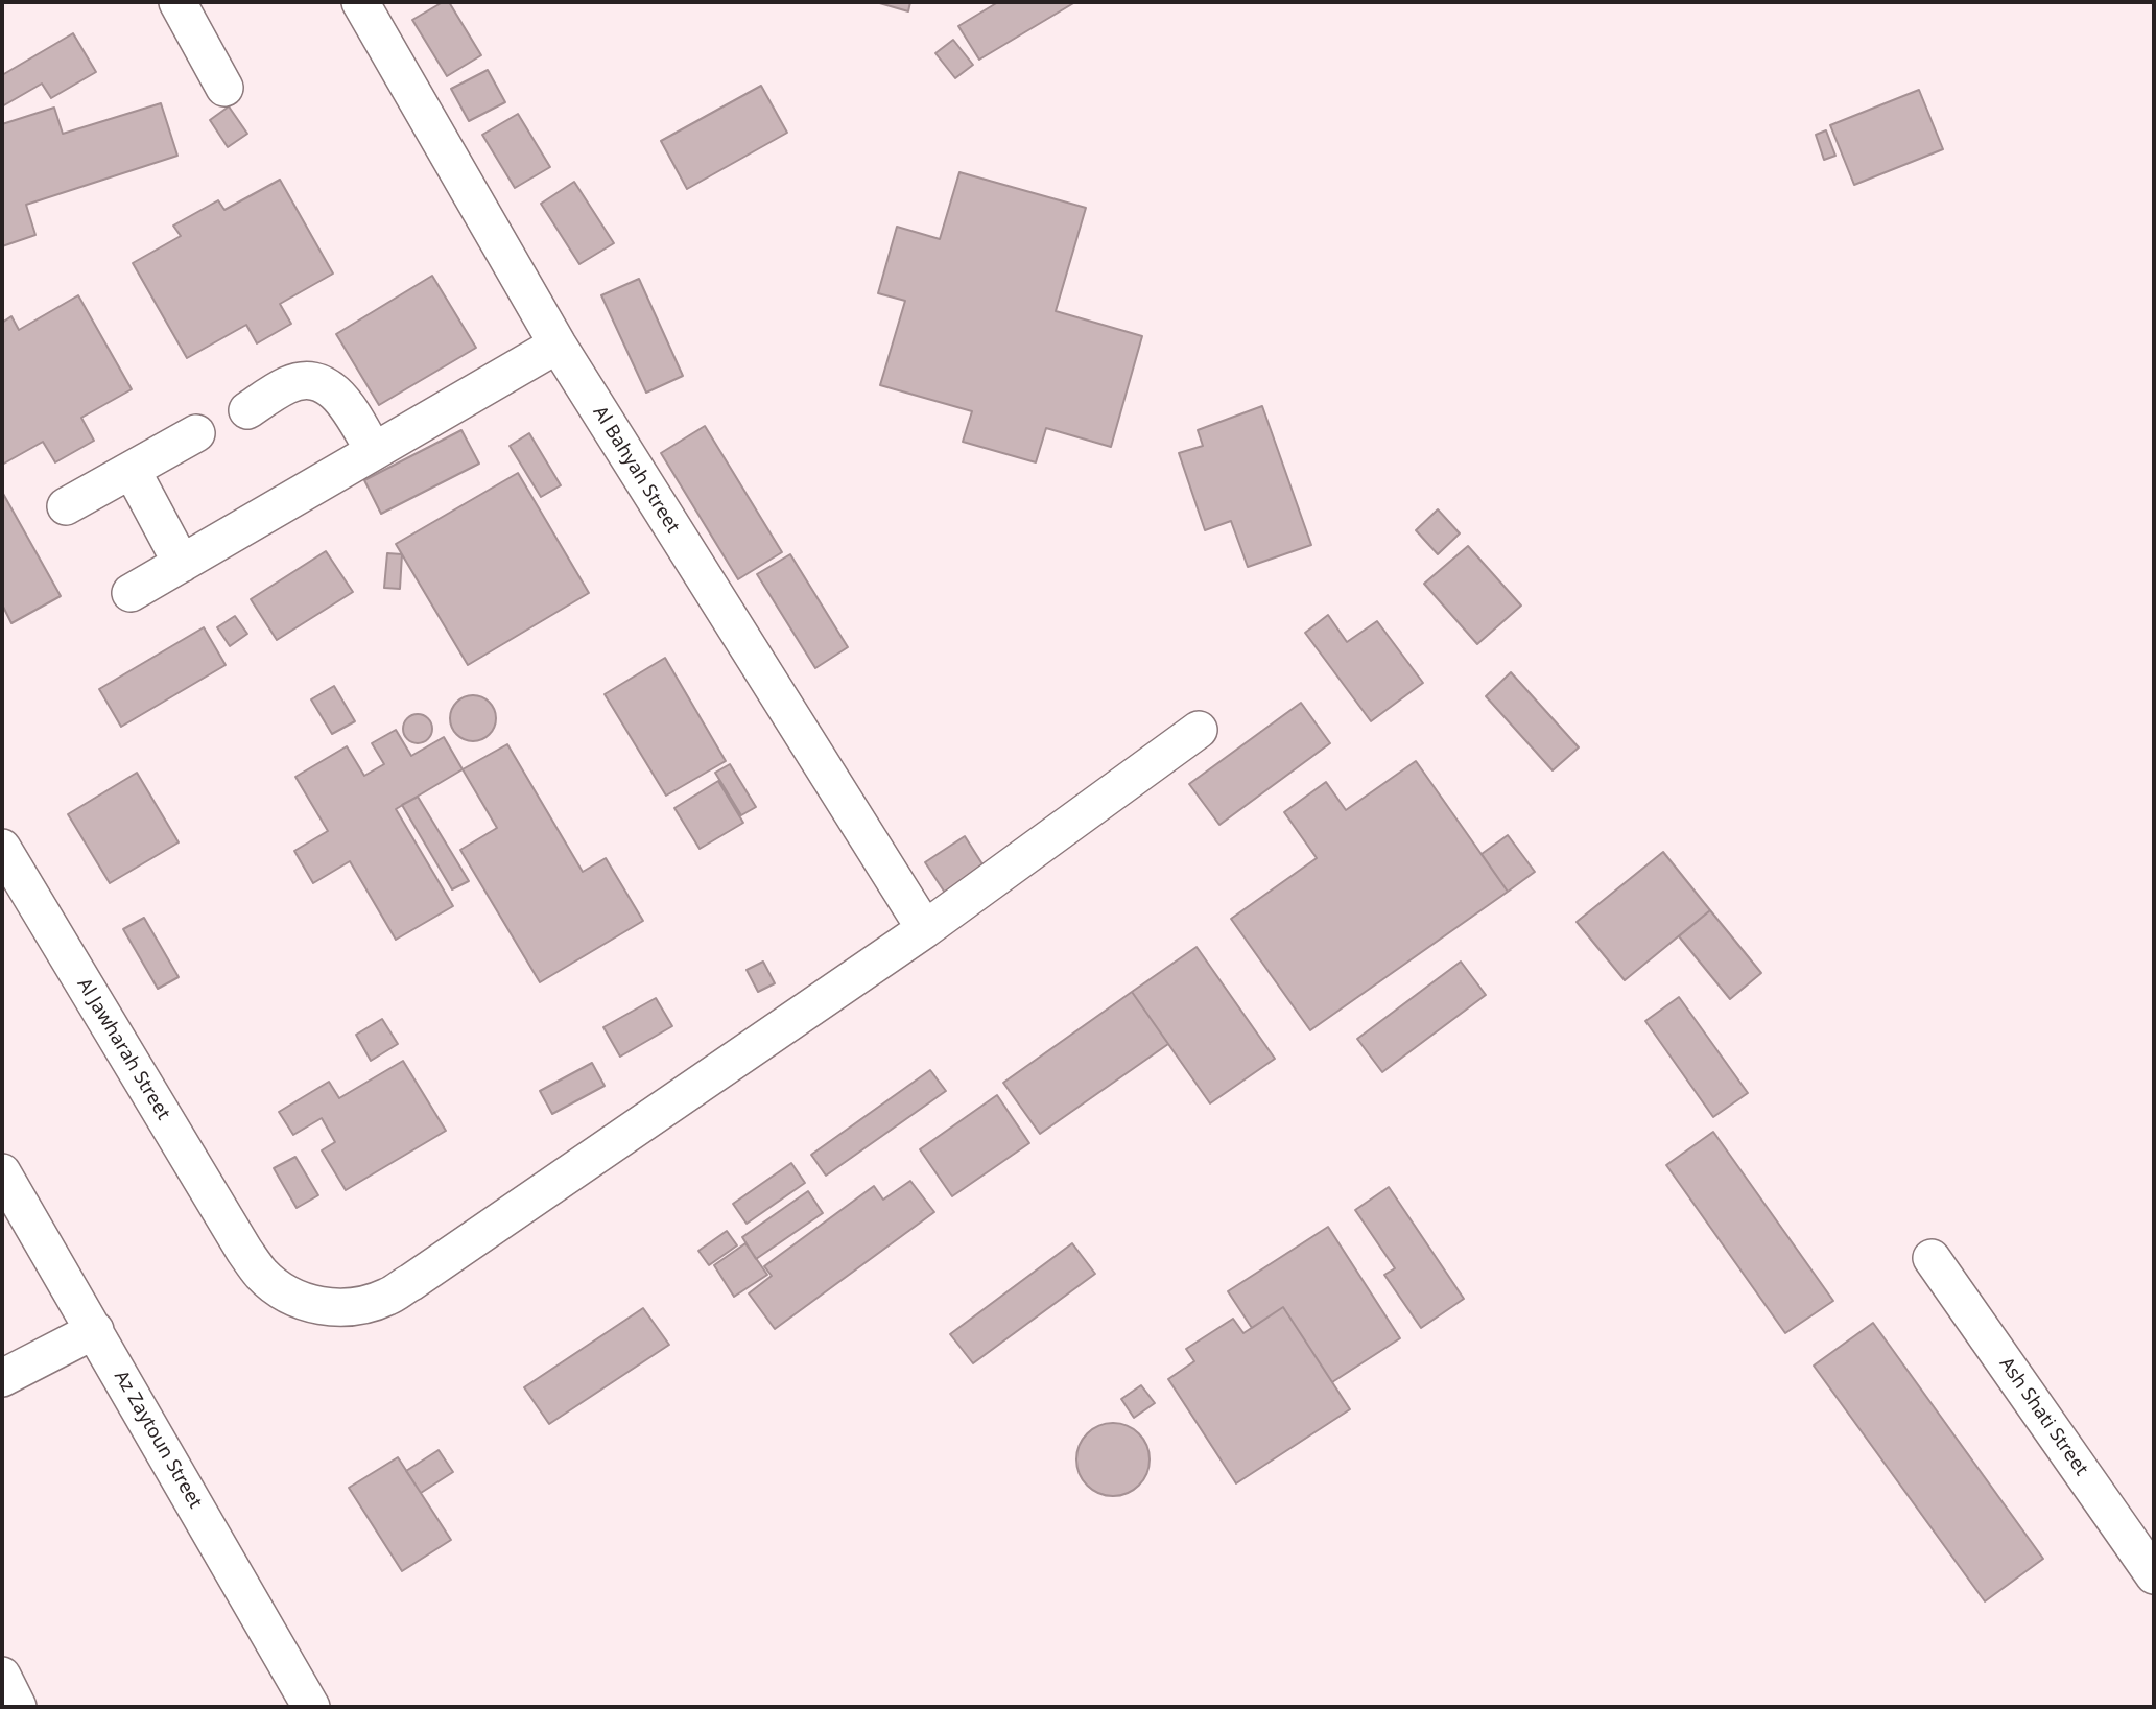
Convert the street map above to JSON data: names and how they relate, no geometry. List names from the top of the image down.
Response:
{
  "streets": {
    "street": [
      "Al Bahyah Street",
      "Al Jawharah Street",
      "Ash Shati Street",
      "Az Zaytoun Street"
    ]
  },
  "crossings": [
    ["Al Bahyah Street", "Al Jawharah Street"]
  ]
}
